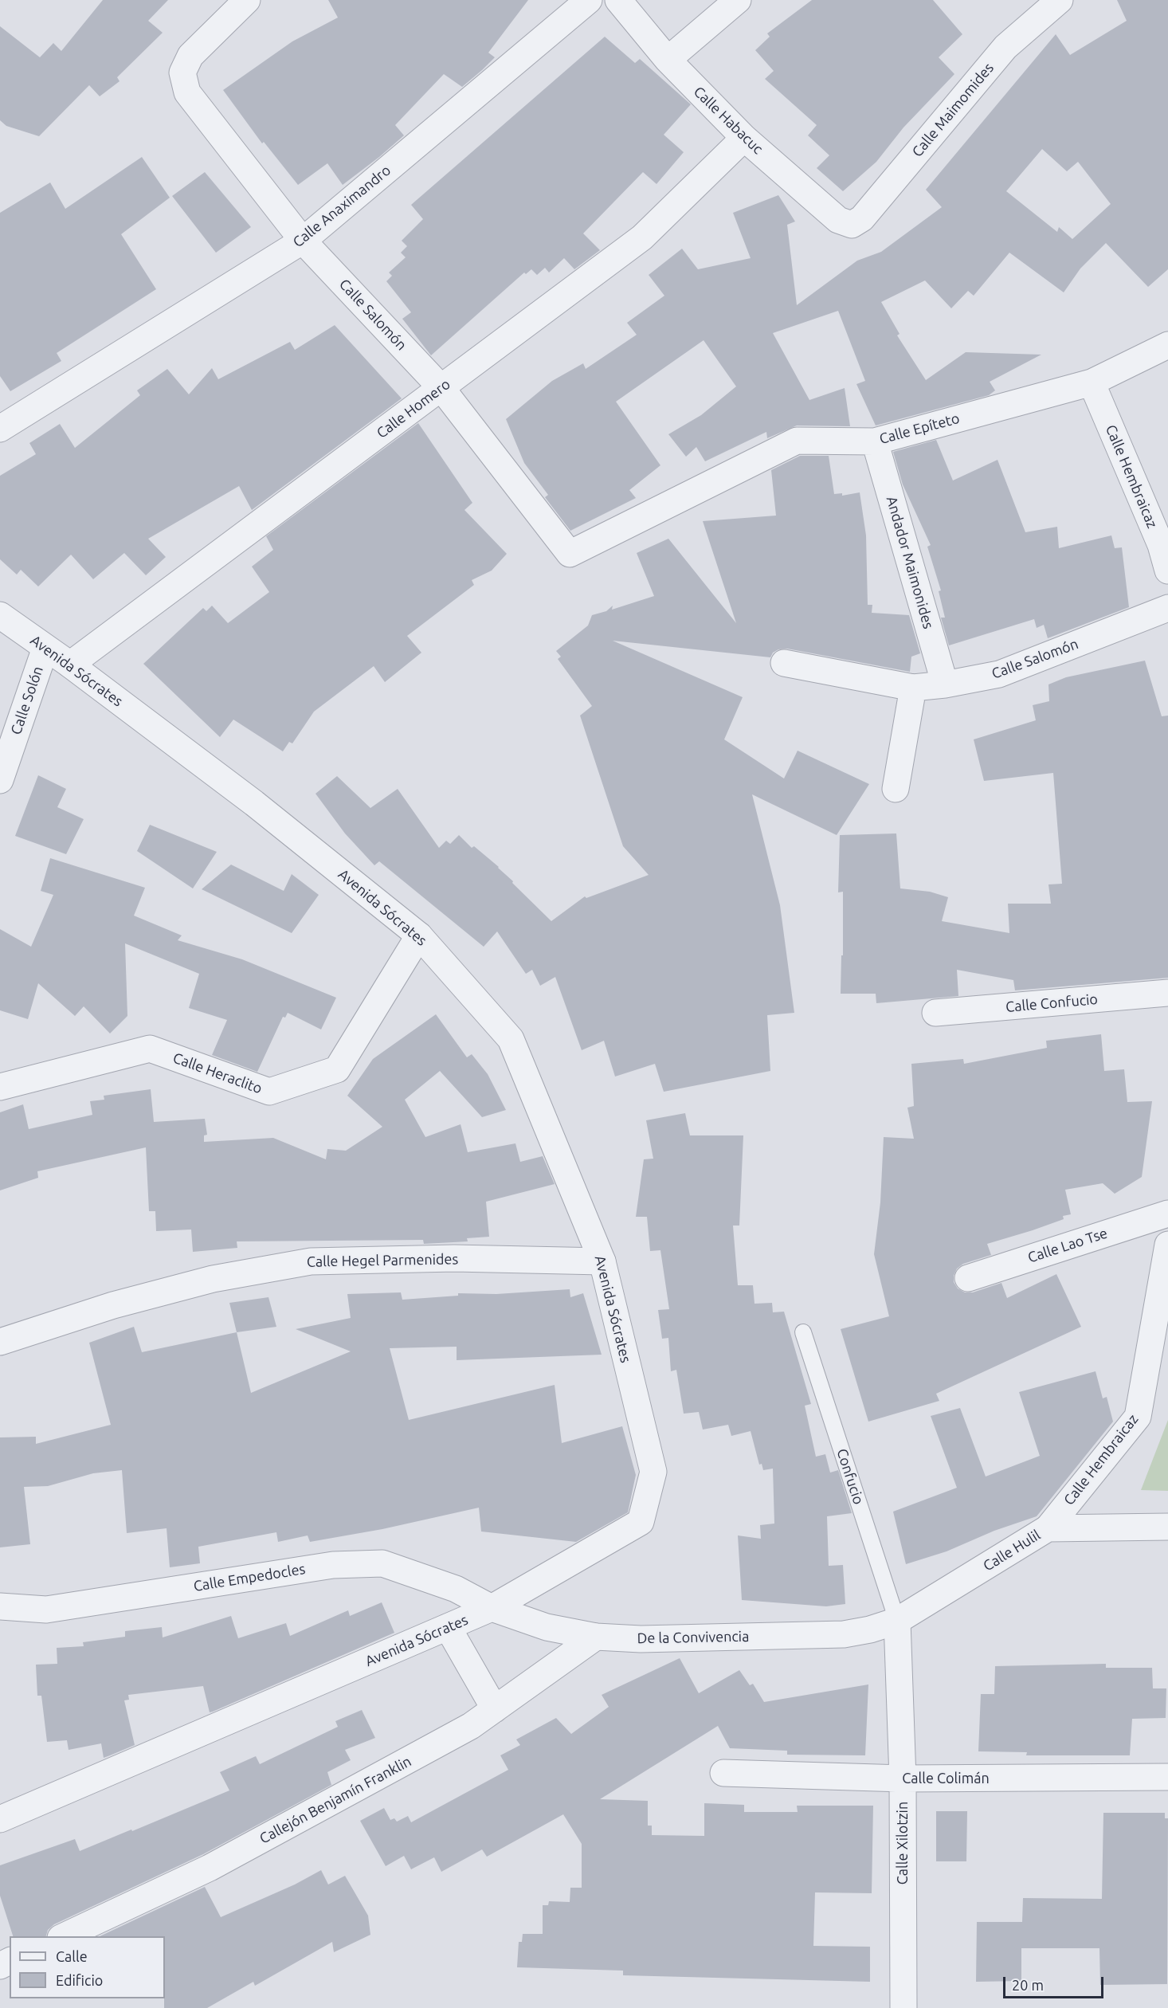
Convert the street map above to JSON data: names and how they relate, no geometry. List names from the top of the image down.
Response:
{
  "streets": {
    "street": [
      "Calle Maimomides",
      "Calle Habacuc",
      "Calle Anaximandro",
      "Calle Salomón",
      "Calle Homero",
      "Calle Epíteto",
      "Calle Hembraicaz",
      "Andador Maimonides",
      "Avenida Sócrates",
      "Calle Solón",
      "Calle Confucio",
      "Calle Heraclito",
      "Calle Lao Tse",
      "Calle Hegel Parmenides",
      "Calle Hulil",
      "Calle Empedocles",
      "De la Convivencia",
      "Calle Colimán",
      "Callejón Benjamín Franklin",
      "Calle Xilotzin"
    ],
    "lane": ["Confucio"]
  },
  "crossings": [
    ["Calle Maimomides", "Calle Habacuc"],
    ["Calle Habacuc", "Calle Homero"],
    ["Calle Anaximandro", "Calle Salomón"],
    ["Calle Salomón", "Calle Homero"],
    ["Calle Salomón", "Calle Epíteto"],
    ["Calle Salomón", "Andador Maimonides"],
    ["Calle Homero", "Avenida Sócrates"],
    ["Calle Epíteto", "Calle Hembraicaz"],
    ["Calle Epíteto", "Andador Maimonides"],
    ["Calle Hembraicaz", "Calle Hulil"],
    ["Avenida Sócrates", "Calle Solón"],
    ["Avenida Sócrates", "Calle Heraclito"],
    ["Avenida Sócrates", "Calle Hegel Parmenides"],
    ["Avenida Sócrates", "Calle Empedocles"],
    ["Avenida Sócrates", "De la Convivencia"],
    ["Confucio", "Calle Hulil"],
    ["Confucio", "De la Convivencia"],
    ["Confucio", "Calle Xilotzin"],
    ["Calle Hulil", "De la Convivencia"],
    ["Calle Hulil", "Calle Xilotzin"],
    ["Calle Empedocles", "De la Convivencia"],
    ["De la Convivencia", "Callejón Benjamín Franklin"],
    ["De la Convivencia", "Calle Xilotzin"],
    ["Calle Colimán", "Calle Xilotzin"]
  ],
  "legend": ["Calle", "Edificio"],
  "scale_bar": "20 m"
}
